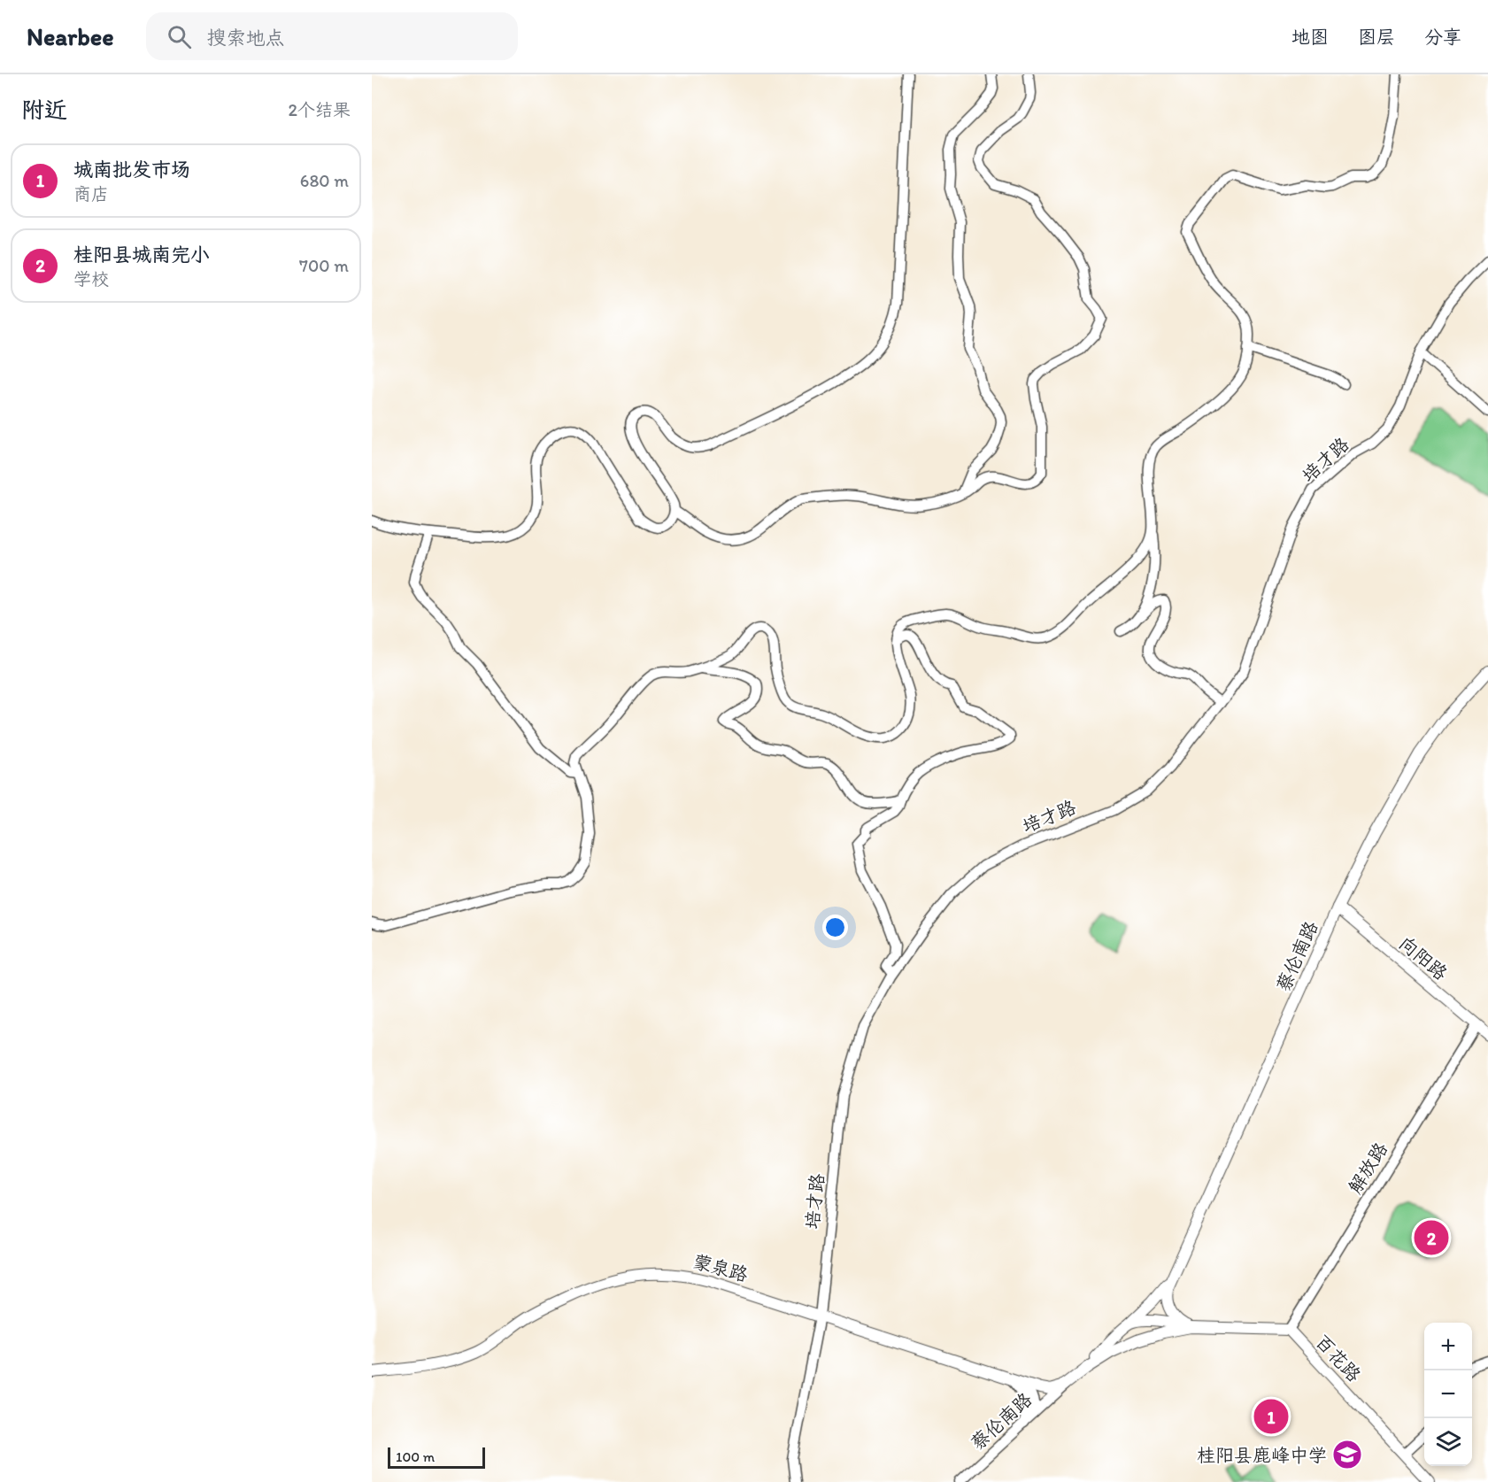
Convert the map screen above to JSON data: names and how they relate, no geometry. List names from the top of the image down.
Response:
{
  "streets": {
    "main road": [
      "蔡伦南路",
      "向阳路",
      "蒙泉路",
      "百花路"
    ],
    "street": ["培才路", "解放路"]
  },
  "crossings": [
    ["培才路", "蒙泉路"],
    ["蔡伦南路", "向阳路"],
    ["蔡伦南路", "蒙泉路"],
    ["蔡伦南路", "百花路"],
    ["向阳路", "解放路"],
    ["解放路", "百花路"],
    ["蒙泉路", "百花路"]
  ],
  "places": {
    "school or university": ["桂阳县鹿峰中学"]
  },
  "scale_bar": "100 m",
  "page": {
    "header": "Nearbee",
    "search": "搜索地点",
    "nav": ["地图", "图层", "分享"],
    "heading": ["附近", "2个结果"],
    "list": [
      {
        "mark": "1",
        "name": "城南批发市场",
        "note": "商店",
        "value": "680 m"
      },
      {
        "mark": "2",
        "name": "桂阳县城南完小",
        "note": "学校",
        "value": "700 m"
      }
    ],
    "pins": ["2", "1"],
    "map_buttons": ["+", "−"],
    "scale": "100 m"
  }
}
